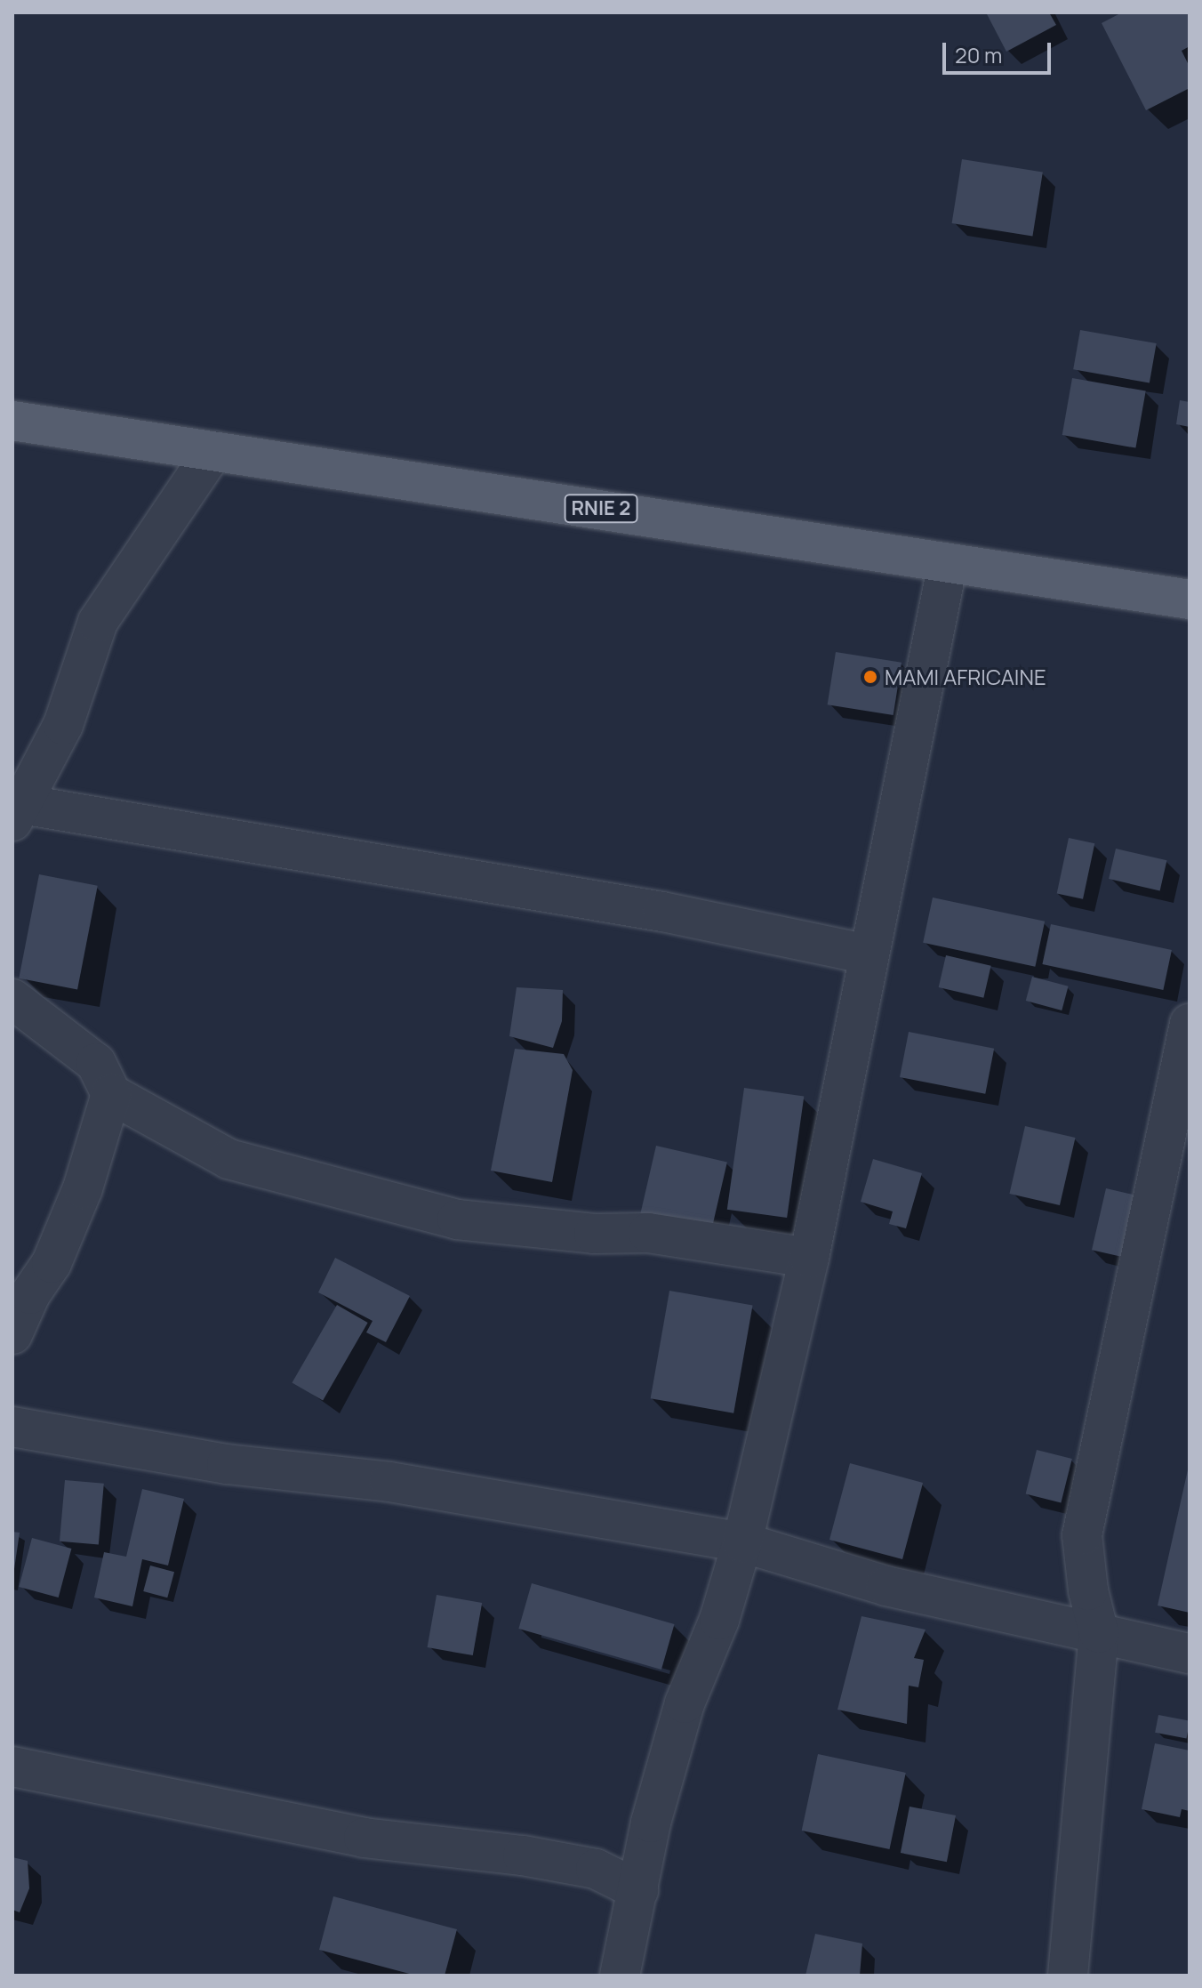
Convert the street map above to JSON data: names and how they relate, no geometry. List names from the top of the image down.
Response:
{
  "streets": {
    "main road": ["RNIE 2"]
  },
  "places": ["MAMI AFRICAINE"],
  "scale_bar": "20 m"
}
